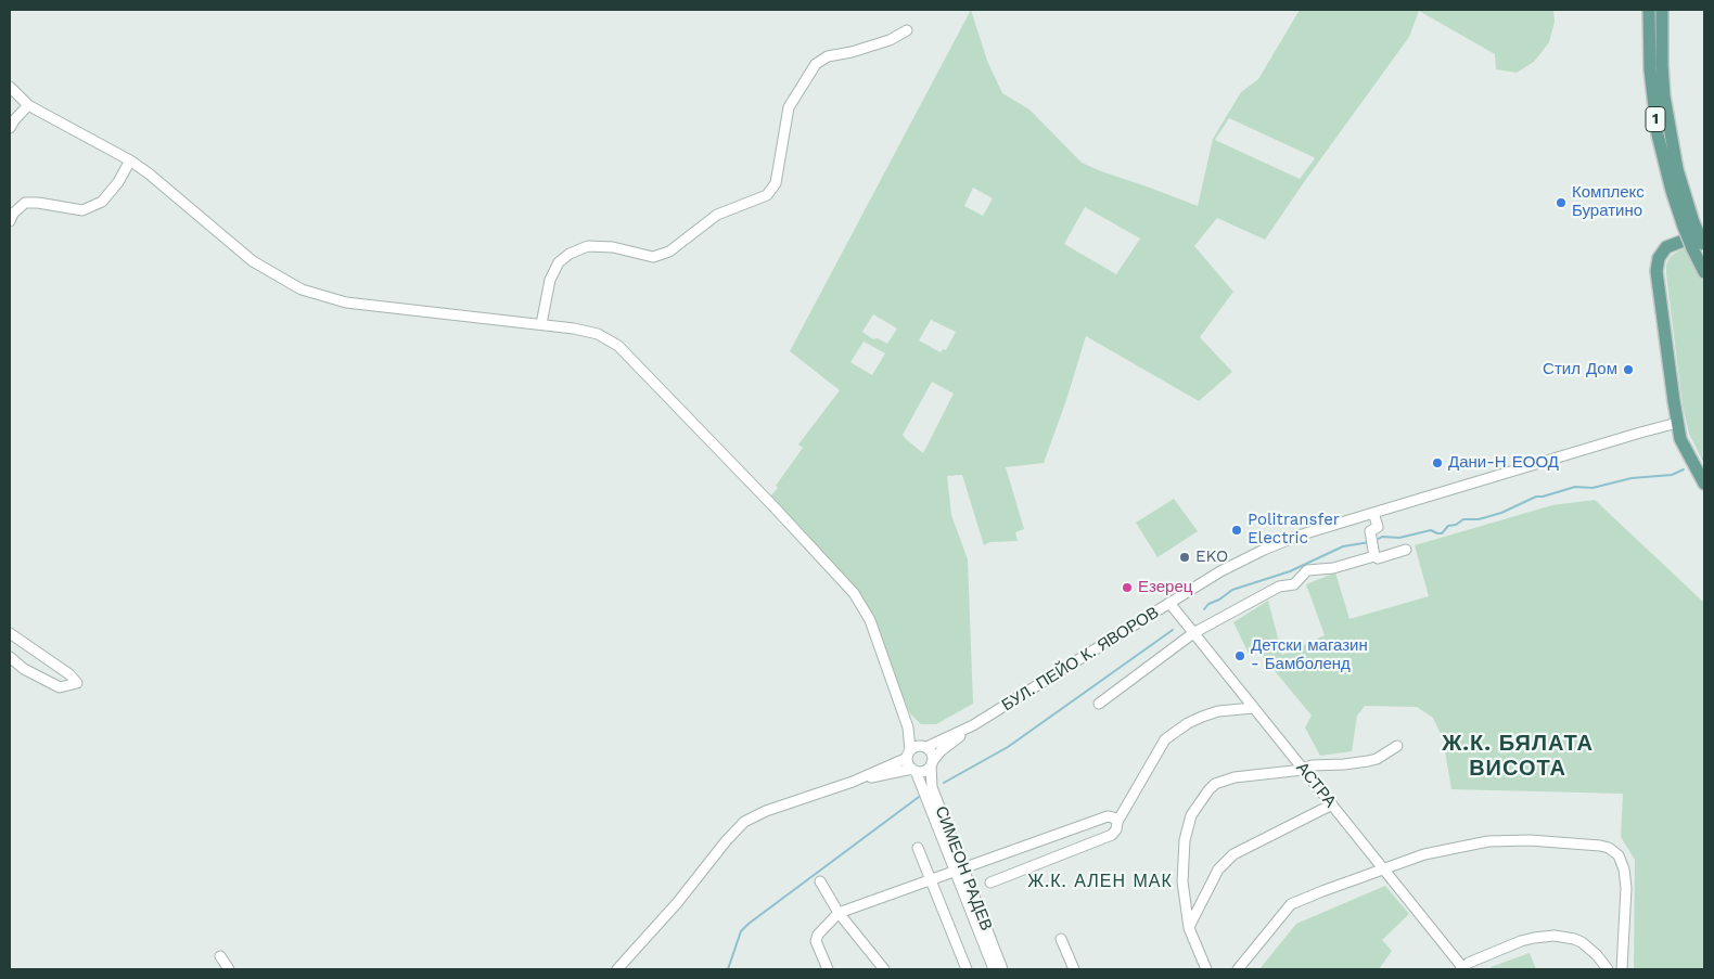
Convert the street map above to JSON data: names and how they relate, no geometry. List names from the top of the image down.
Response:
{
  "streets": {
    "main road": ["1"],
    "street": ["БУЛ. ПЕЙО К. ЯВОРОВ", "АСТРА", "СИМЕОН РАДЕВ"]
  },
  "crossings": [
    ["БУЛ. ПЕЙО К. ЯВОРОВ", "АСТРА"],
    ["БУЛ. ПЕЙО К. ЯВОРОВ", "СИМЕОН РАДЕВ"]
  ],
  "districts": ["Ж.К. БЯЛАТА ВИСОТА", "Ж.К. АЛЕН МАК"],
  "places": [
    "Комплекс Буратино",
    "Стил Дом",
    "Дани-Н ЕООД",
    "Politransfer Electric",
    "EKO",
    "Езерец",
    "Детски магазин - Бамболенд"
  ]
}
